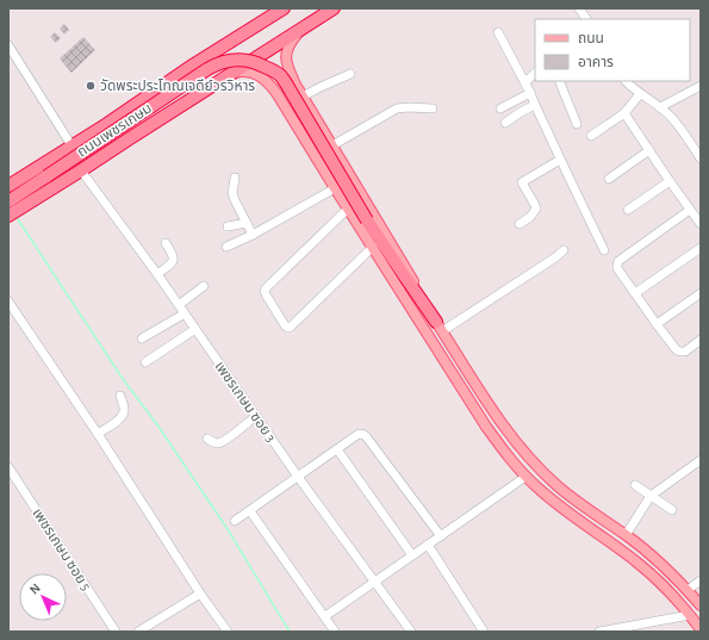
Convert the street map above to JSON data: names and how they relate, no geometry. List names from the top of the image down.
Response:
{
  "streets": {
    "highway": ["ถนนเพชรเกษม"],
    "street": ["เพชรเกษม ซอย 3", "เพชรเกษม ซอย 5"]
  },
  "crossings": [
    ["ถนนเพชรเกษม", "เพชรเกษม ซอย 3"]
  ],
  "places": ["วัดพระประโทณเจดีย์วรวิหาร"],
  "legend": ["ถนน", "อาคาร"],
  "north": "top left"
}
